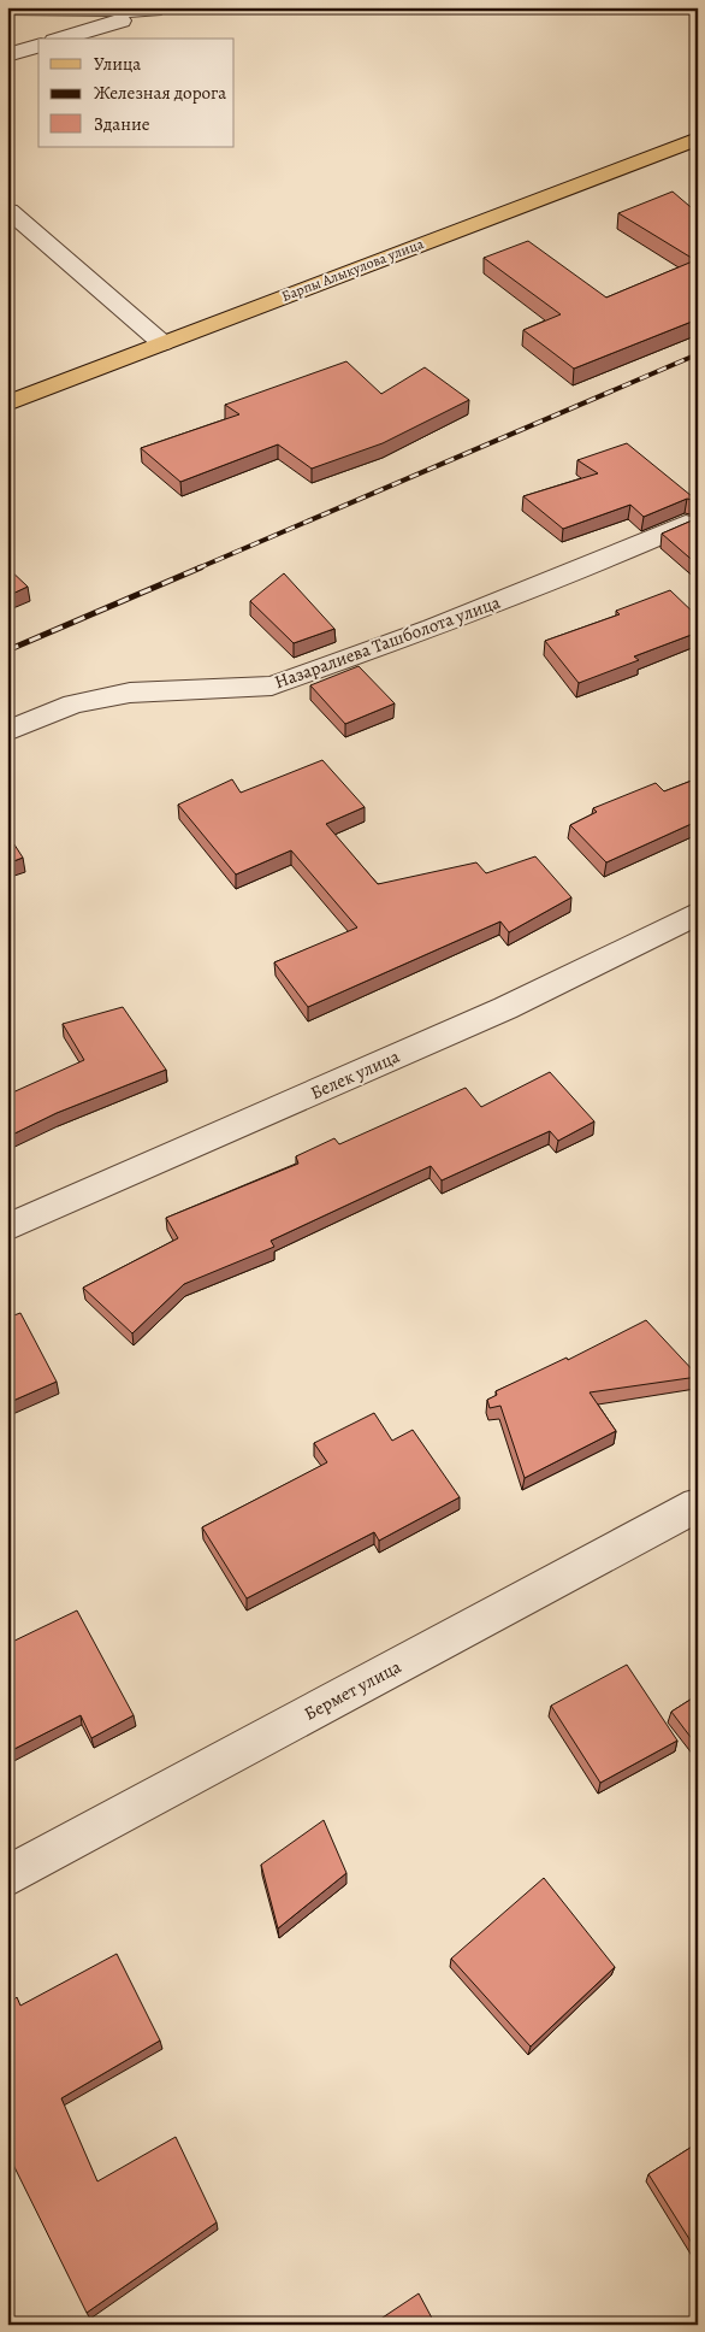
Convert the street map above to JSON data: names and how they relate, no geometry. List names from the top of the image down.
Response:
{
  "streets": {
    "main road": ["Барпы Алыкулова улица"],
    "street": ["Назаралиева Ташболота улица", "Белек улица", "Бермет улица"]
  },
  "legend": ["Улица", "Железная дорога", "Здание"]
}
